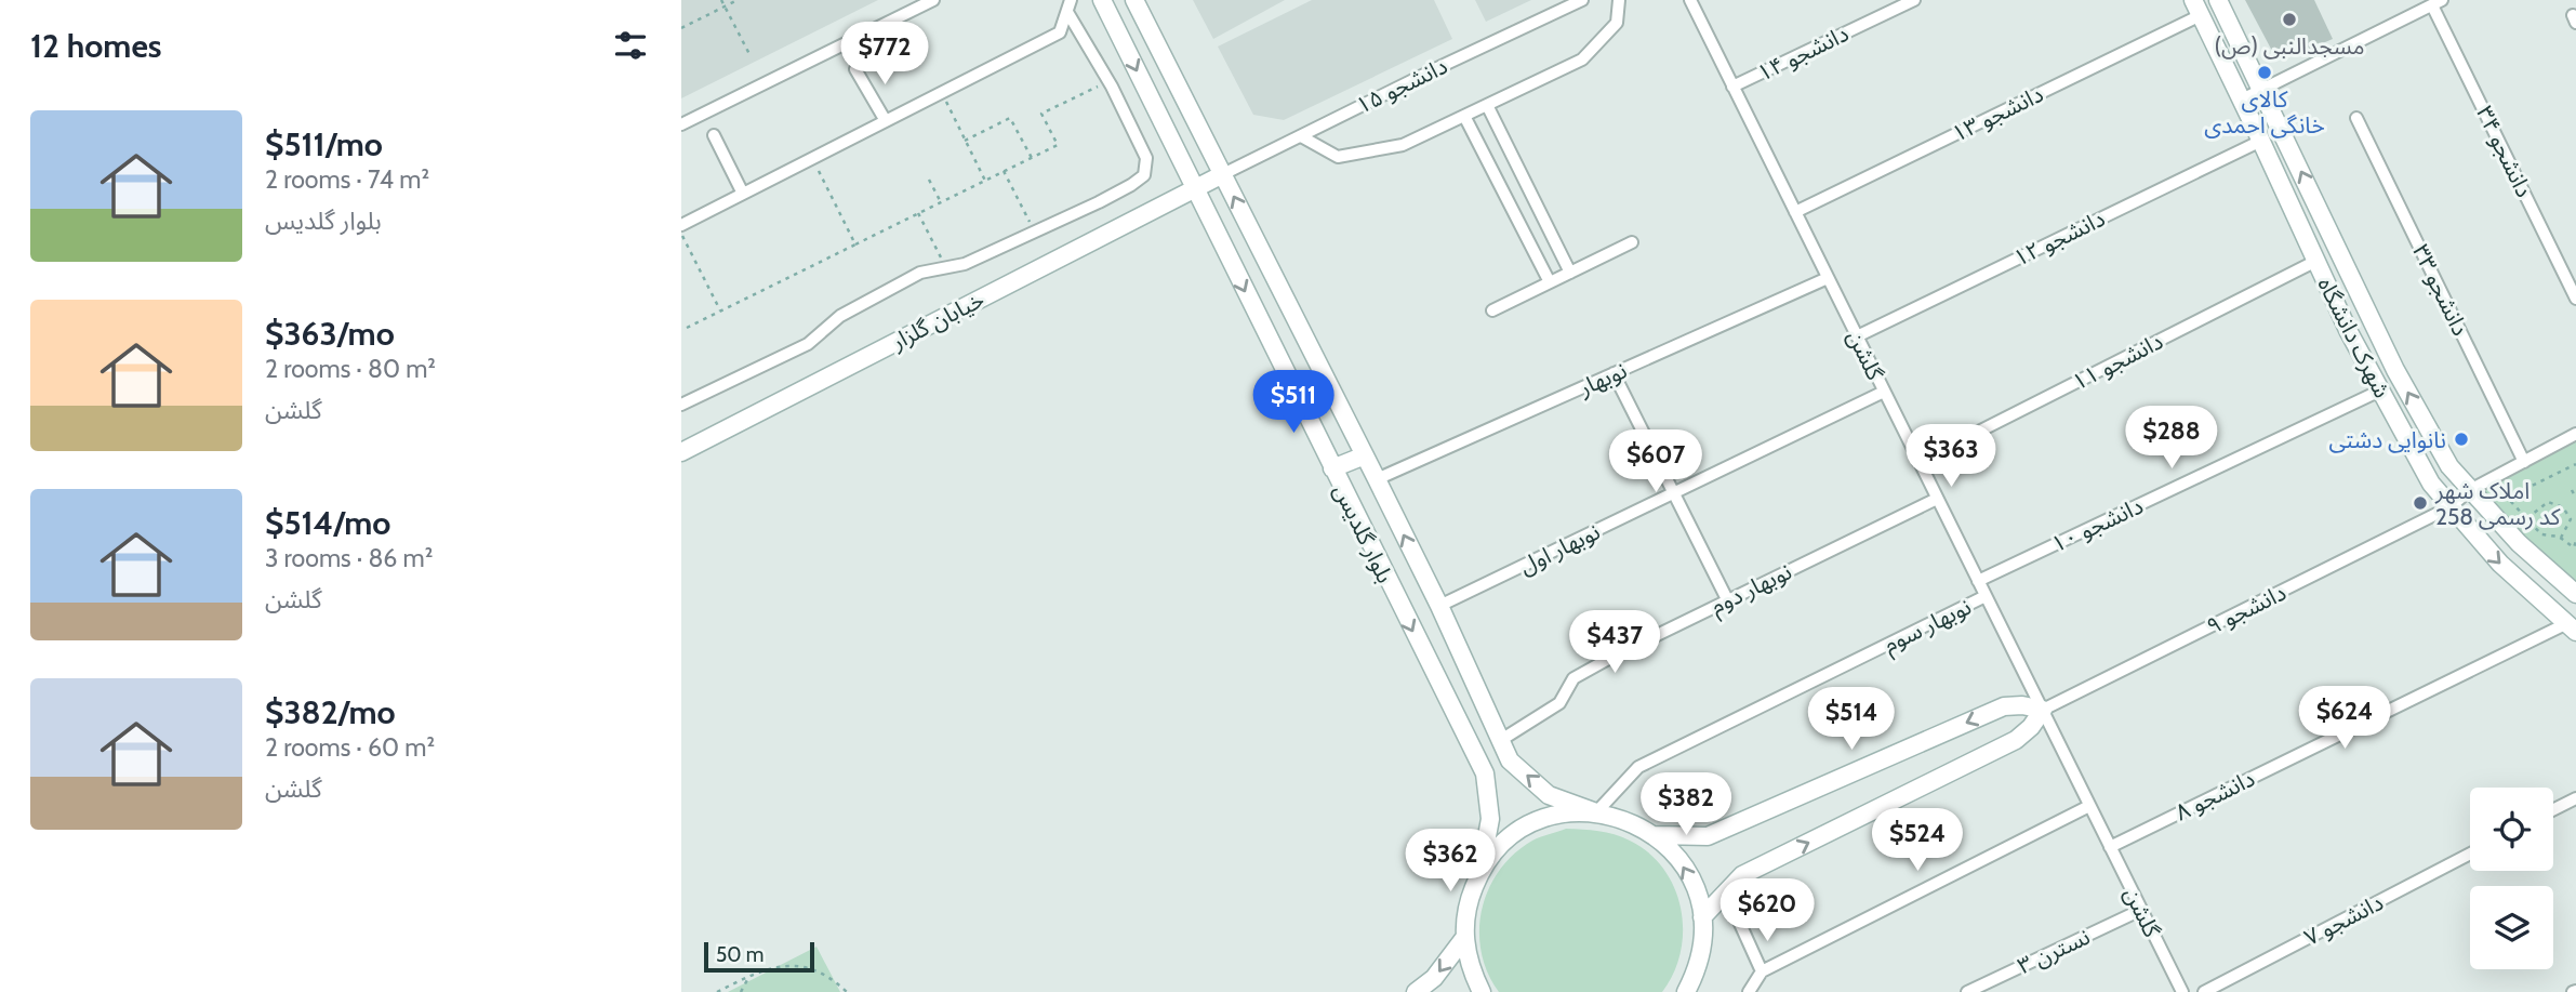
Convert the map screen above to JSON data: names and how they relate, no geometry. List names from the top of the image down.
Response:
{
  "streets": {
    "main road": ["خیابان گلزار", "شهرک دانشگاه", "بلوار گلدیس"],
    "street": [
      "دانشجو ۱۴",
      "دانشجو ۱۵",
      "دانشجو ۱۳",
      "دانشجو ۳۴",
      "دانشجو ۱۲",
      "دانشجو ۳۳",
      "گلشن",
      "دانشجو ۱۱",
      "نوبهار",
      "دانشجو ۱۰",
      "نوبهار اول",
      "نوبهار دوم",
      "دانشجو ۹",
      "نوبهار سوم",
      "دانشجو ۸",
      "دانشجو ۷",
      "نسترن ۳"
    ]
  },
  "crossings": [
    ["دانشجو ۱۴", "گلشن"],
    ["دانشجو ۱۵", "خیابان گلزار"],
    ["دانشجو ۱۵", "بلوار گلدیس"],
    ["دانشجو ۱۳", "شهرک دانشگاه"],
    ["دانشجو ۱۳", "گلشن"],
    ["دانشجو ۱۲", "شهرک دانشگاه"],
    ["دانشجو ۱۲", "گلشن"],
    ["دانشجو ۳۳", "دانشجو ۹"],
    ["خیابان گلزار", "بلوار گلدیس"],
    ["شهرک دانشگاه", "دانشجو ۱۱"],
    ["شهرک دانشگاه", "دانشجو ۱۰"],
    ["شهرک دانشگاه", "دانشجو ۹"],
    ["شهرک دانشگاه", "دانشجو ۸"],
    ["گلشن", "دانشجو ۱۱"],
    ["گلشن", "نوبهار"],
    ["گلشن", "دانشجو ۱۰"],
    ["گلشن", "نوبهار اول"],
    ["گلشن", "نوبهار دوم"],
    ["گلشن", "دانشجو ۹"],
    ["گلشن", "نوبهار سوم"],
    ["گلشن", "دانشجو ۸"],
    ["گلشن", "نسترن ۳"],
    ["نوبهار", "بلوار گلدیس"],
    ["بلوار گلدیس", "نوبهار اول"],
    ["بلوار گلدیس", "نوبهار دوم"],
    ["بلوار گلدیس", "نوبهار سوم"]
  ],
  "places": [
    "مسجدالنبی (ص)",
    "کالای خانگی احمدی",
    "نانوایی دشتی",
    "املاک شهر کد رسمی 258"
  ],
  "scale_bar": "50 m",
  "page": {
    "heading": "12 homes",
    "price": [
      "$772",
      "$511",
      "$288",
      "$363",
      "$607",
      "$437",
      "$624",
      "$514",
      "$382",
      "$524",
      "$362",
      "$620"
    ],
    "list": [
      {
        "name": "$511/mo",
        "note": "2 rooms · 74 m² · بلوار گلدیس"
      },
      {
        "name": "$363/mo",
        "note": "2 rooms · 80 m² · گلشن"
      },
      {
        "name": "$514/mo",
        "note": "3 rooms · 86 m² · گلشن"
      },
      {
        "name": "$382/mo",
        "note": "2 rooms · 60 m² · گلشن"
      }
    ],
    "scale": "50 m"
  }
}
